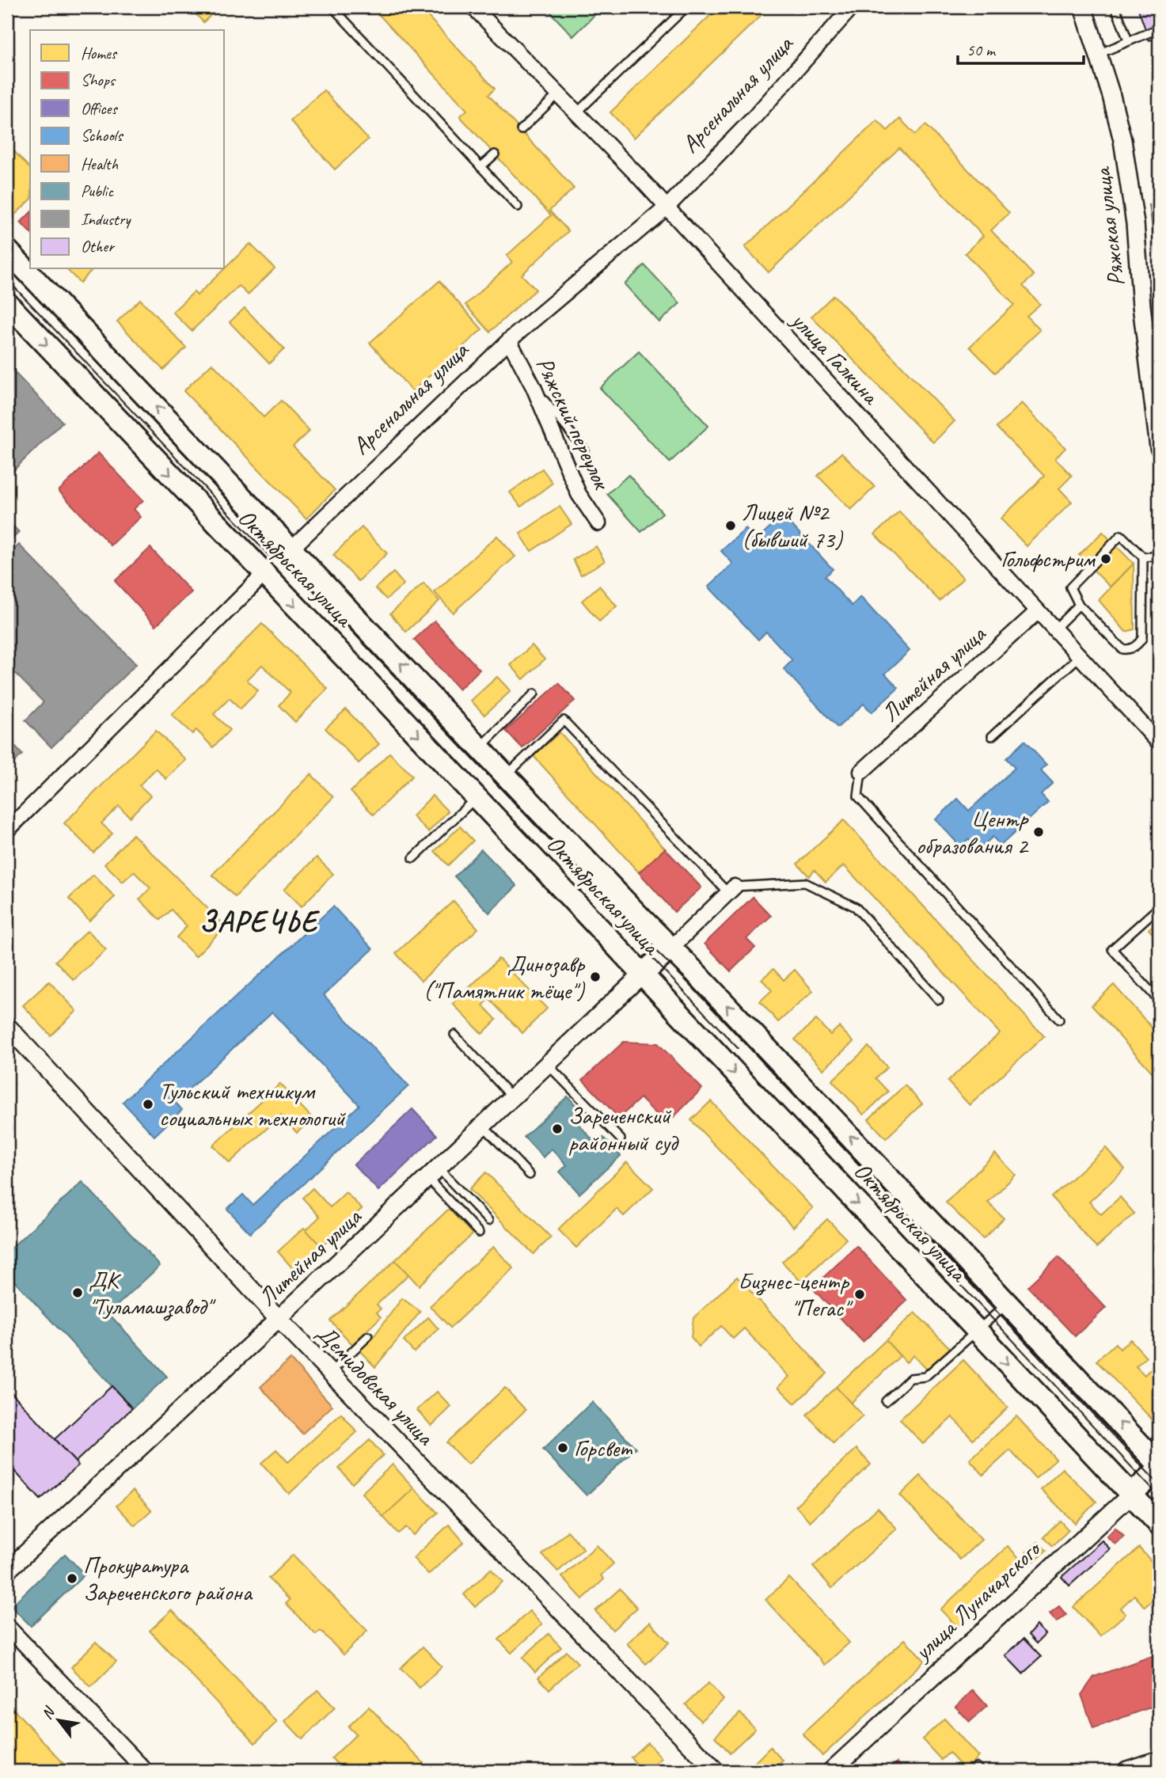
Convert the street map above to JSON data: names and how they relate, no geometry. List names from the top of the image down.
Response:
{
  "streets": {
    "main road": ["Арсенальная улица", "Октябрьская улица", "улица Луначарского"],
    "street": [
      "Ряжская улица",
      "улица Галкина",
      "Ряжский переулок",
      "Литейная улица",
      "Демидовская улица"
    ]
  },
  "crossings": [
    ["Арсенальная улица", "улица Галкина"],
    ["Арсенальная улица", "Ряжский переулок"],
    ["Арсенальная улица", "Октябрьская улица"],
    ["улица Галкина", "Литейная улица"],
    ["Октябрьская улица", "Литейная улица"],
    ["Октябрьская улица", "улица Луначарского"],
    ["Литейная улица", "Демидовская улица"]
  ],
  "districts": ["ЗАРЕЧЬЕ"],
  "places": [
    "Лицей №2 (бывший 73)",
    "Гольфстрим",
    "Центр образования 2",
    "Динозавр (\"Памятник тёще\")",
    "Тульский техникум социальных технологий",
    "Зареченский районный суд",
    "ДК \"Туламашзавод\"",
    "Бизнес-центр \"Пегас\"",
    "Горсвет",
    "Прокуратура Зареченского района"
  ],
  "legend": [
    "Homes",
    "Shops",
    "Offices",
    "Schools",
    "Health",
    "Public",
    "Industry",
    "Other"
  ],
  "scale_bar": "50 m",
  "north": "top left"
}
